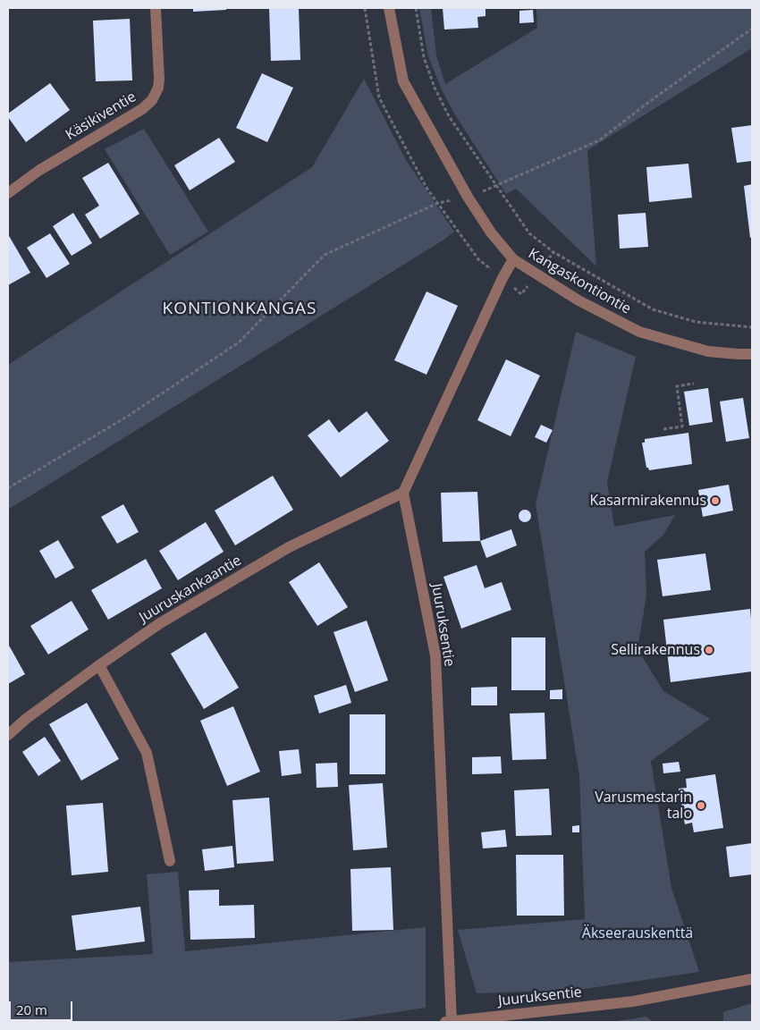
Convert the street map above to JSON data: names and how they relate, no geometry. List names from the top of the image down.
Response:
{
  "streets": {
    "street": [
      "Käsikiventie",
      "Kangaskontiontie",
      "Juuruskankaantie",
      "Juuruksentie"
    ]
  },
  "crossings": [
    ["Juuruskankaantie", "Juuruksentie"]
  ],
  "districts": ["KONTIONKANGAS"],
  "parks": ["Äkseerauskenttä"],
  "places": ["Kasarmirakennus", "Sellirakennus", "Varusmestarin talo"],
  "scale_bar": "20 m"
}
